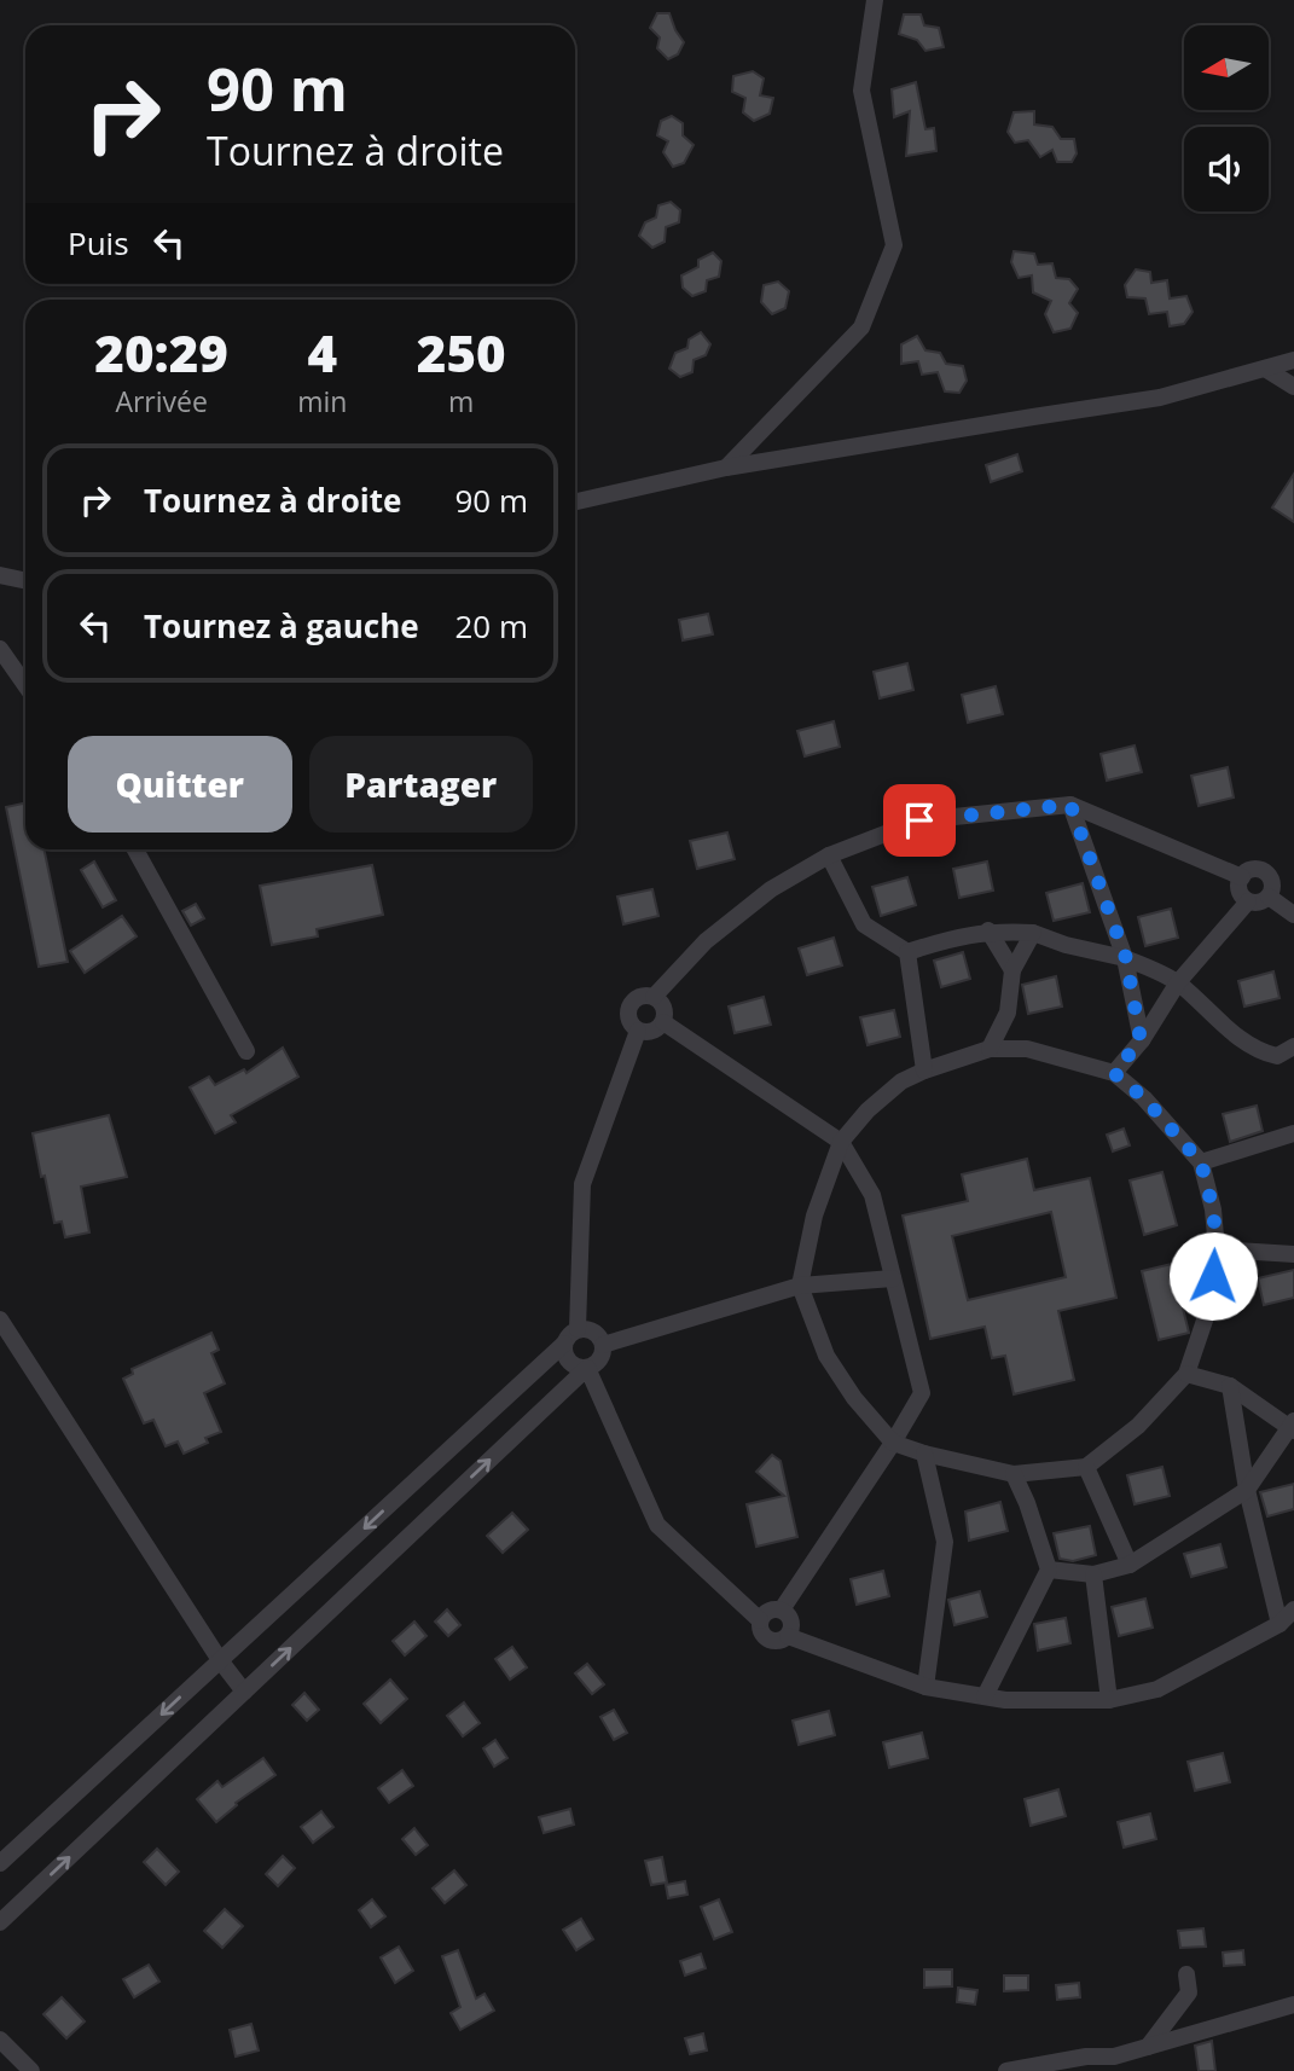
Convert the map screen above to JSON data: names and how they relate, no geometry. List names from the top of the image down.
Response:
{
  "north": "left",
  "page": {
    "turn": ["90 m", "Tournez à droite"],
    "then": "Puis",
    "eta": [
      "20:29",
      "Arrivée",
      "4",
      "min",
      "250",
      "m"
    ],
    "list": [
      {
        "name": "Tournez à droite",
        "value": "90 m"
      },
      {
        "name": "Tournez à gauche",
        "value": "20 m"
      }
    ],
    "buttons": ["Quitter", "Partager"]
  }
}
